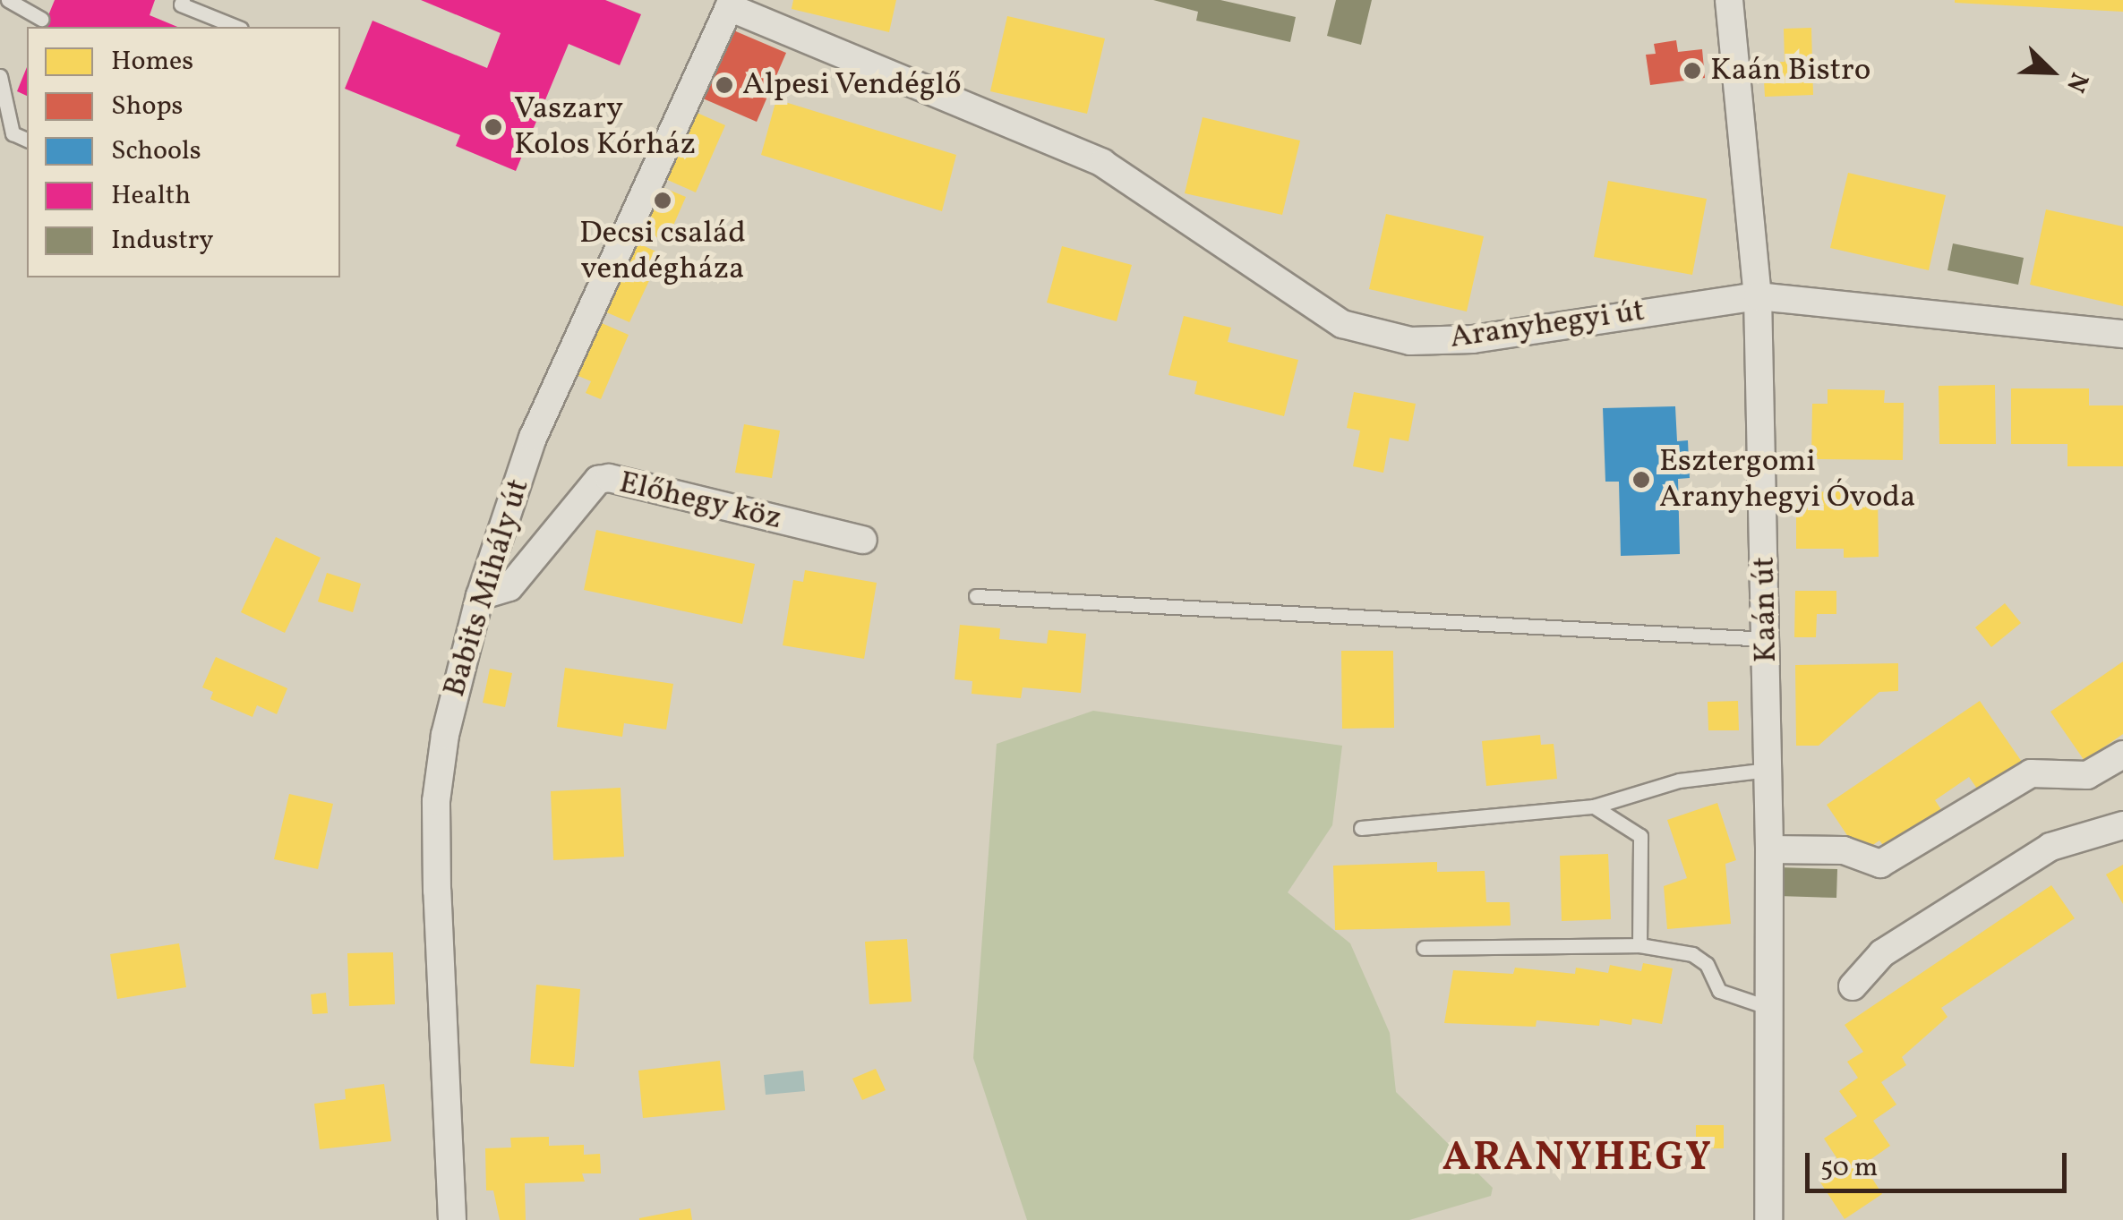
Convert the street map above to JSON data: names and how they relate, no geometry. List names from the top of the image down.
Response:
{
  "streets": {
    "street": [
      "Aranyhegyi út",
      "Előhegy köz",
      "Babits Mihály út",
      "Kaán út"
    ]
  },
  "crossings": [
    ["Aranyhegyi út", "Babits Mihály út"],
    ["Aranyhegyi út", "Kaán út"],
    ["Előhegy köz", "Babits Mihály út"]
  ],
  "districts": ["ARANYHEGY"],
  "places": [
    "Kaán Bistro",
    "Alpesi Vendéglő",
    "Vaszary Kolos Kórház",
    "Decsi család vendégháza",
    "Esztergomi Aranyhegyi Óvoda"
  ],
  "legend": [
    "Homes",
    "Shops",
    "Schools",
    "Health",
    "Industry"
  ],
  "scale_bar": "50 m",
  "north": "bottom right"
}
